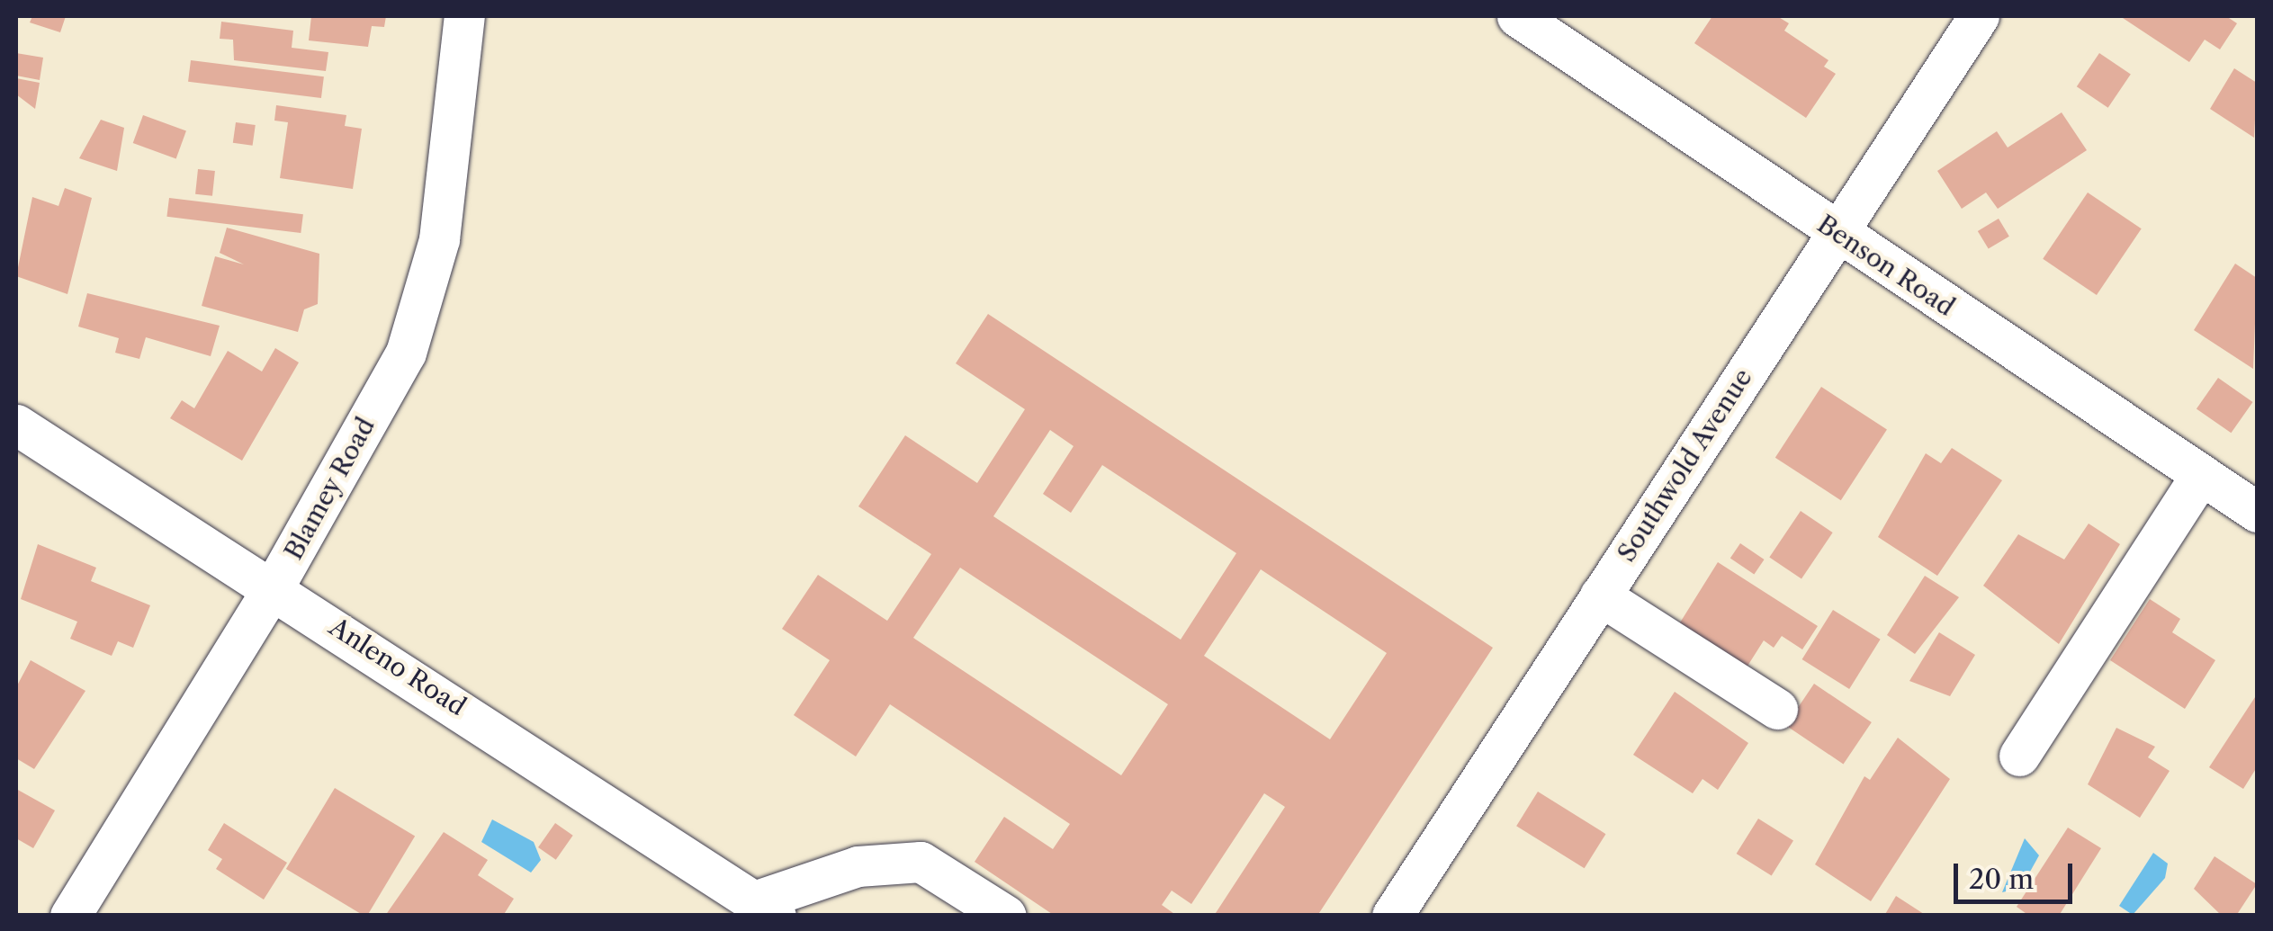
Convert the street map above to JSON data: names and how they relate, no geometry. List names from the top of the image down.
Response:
{
  "streets": {
    "street": [
      "Benson Road",
      "Southwold Avenue",
      "Blamey Road",
      "Anleno Road"
    ]
  },
  "crossings": [
    ["Benson Road", "Southwold Avenue"],
    ["Blamey Road", "Anleno Road"]
  ],
  "scale_bar": "20 m"
}
